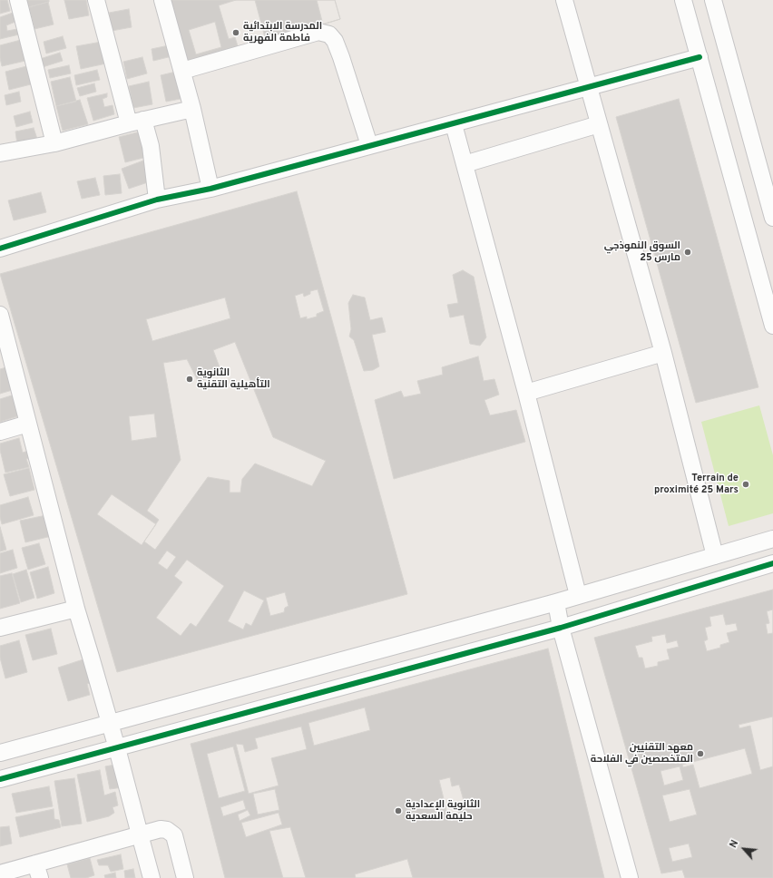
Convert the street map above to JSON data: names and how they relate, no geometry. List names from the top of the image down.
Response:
{
  "places": [
    "المدرسة الابتدائية فاطمة الفهرية",
    "السوق النموذجي 25 مارس",
    "الثانوية التأهيلية التقنية",
    "Terrain de proximité 25 Mars",
    "معهد التقنيين المتخصصين في الفلاحة",
    "الثانوية الإعدادية حليمة السعدية"
  ],
  "north": "top left"
}
